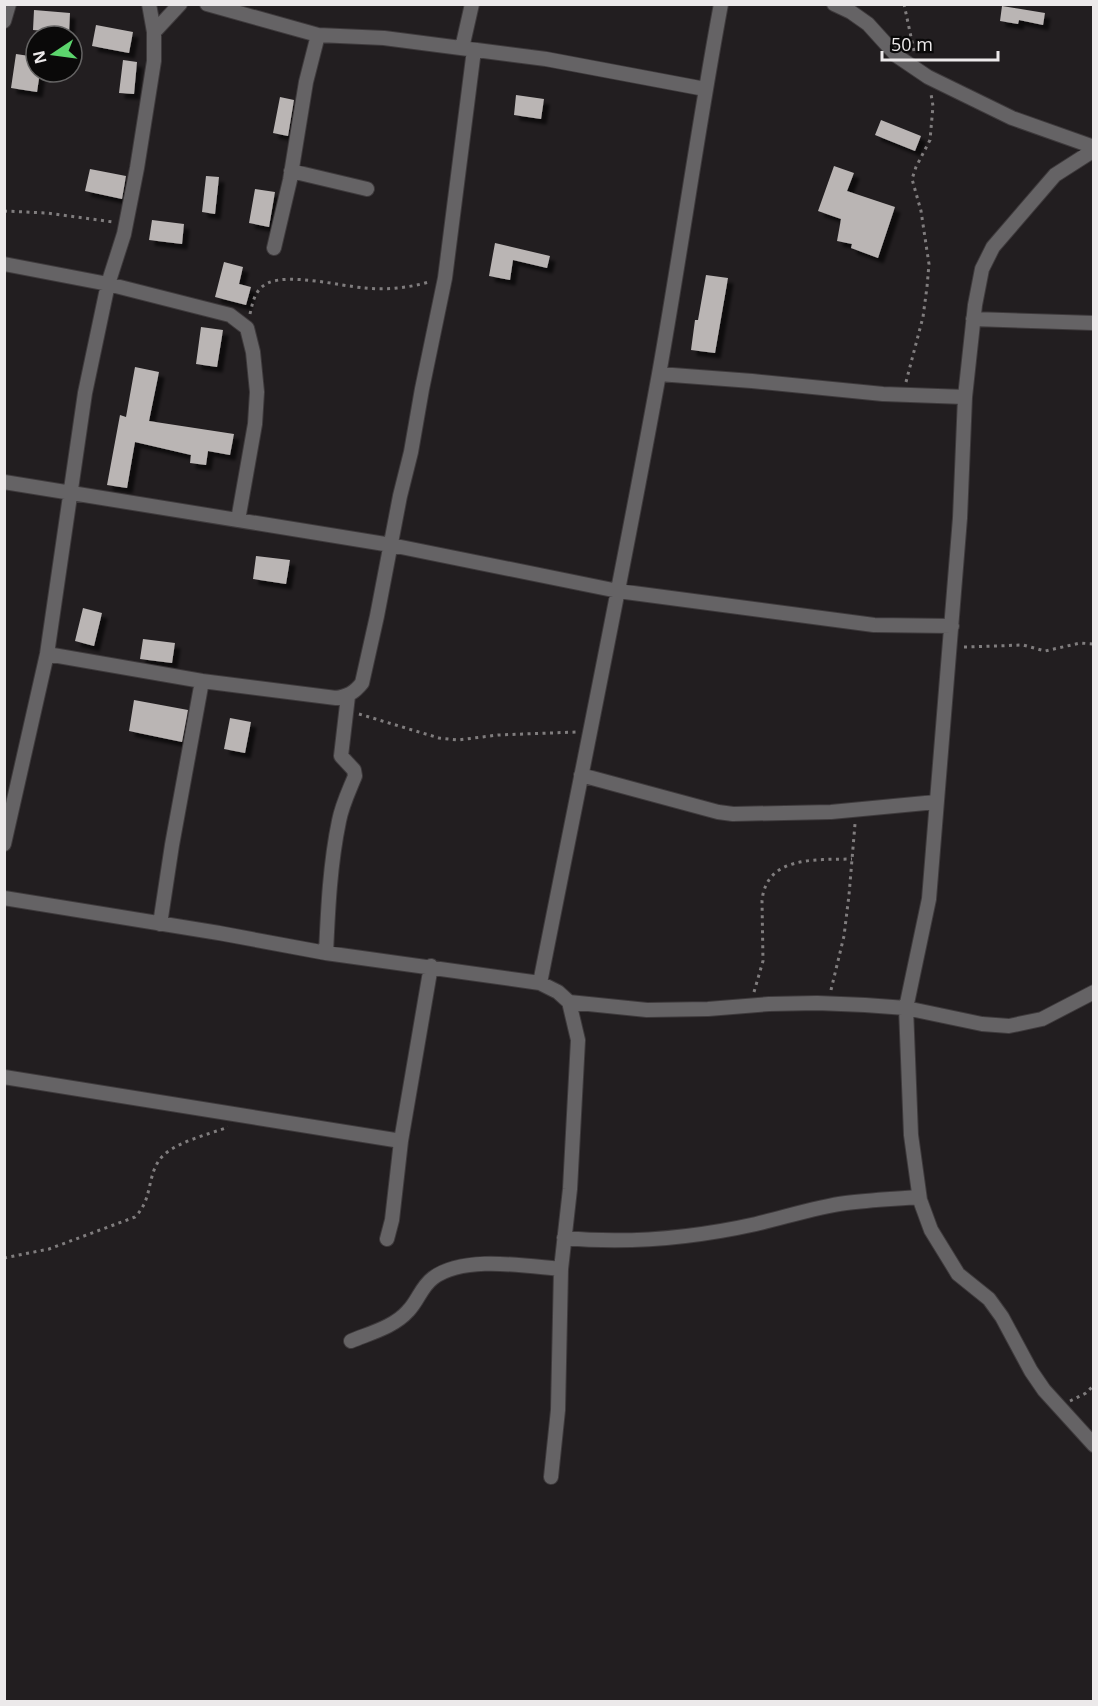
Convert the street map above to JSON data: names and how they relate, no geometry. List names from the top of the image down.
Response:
{
  "scale_bar": "50 m",
  "north": "left"
}
